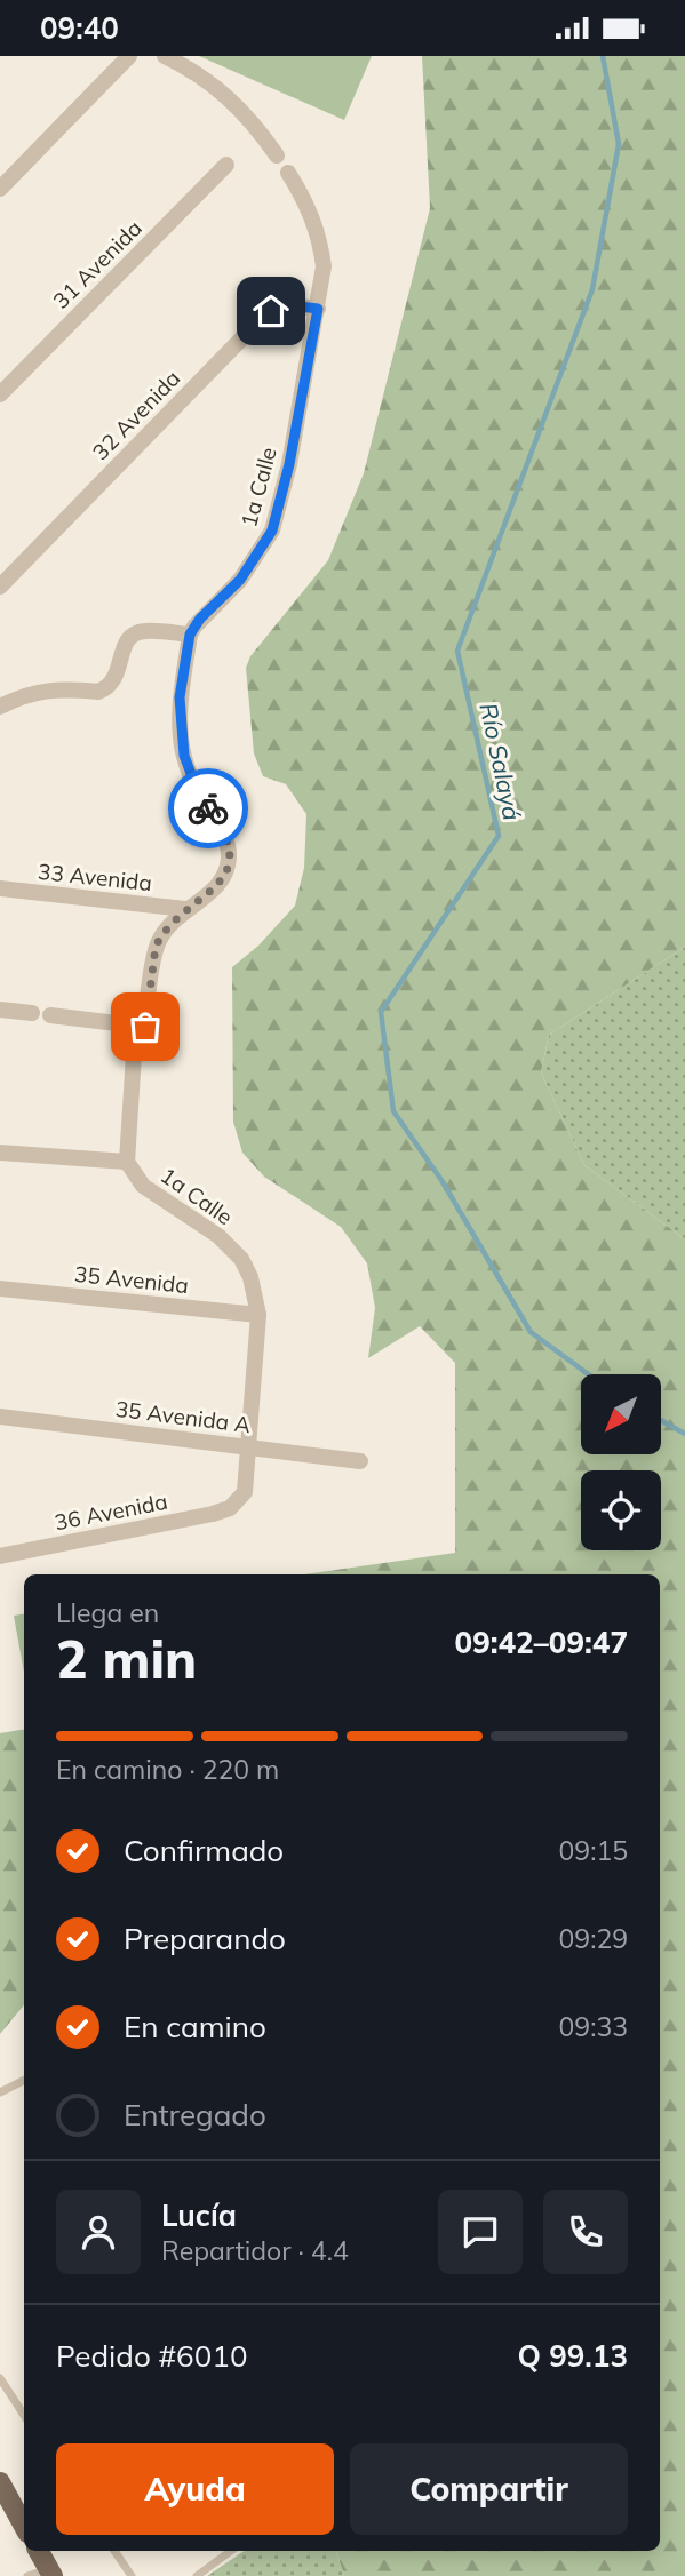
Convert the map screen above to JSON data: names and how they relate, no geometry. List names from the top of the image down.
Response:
{
  "streets": {
    "street": [
      "31 Avenida",
      "32 Avenida",
      "1a Calle",
      "33 Avenida",
      "35 Avenida",
      "35 Avenida A",
      "36 Avenida"
    ]
  },
  "crossings": [
    ["32 Avenida", "1a Calle"],
    ["1a Calle", "35 Avenida"],
    ["1a Calle", "35 Avenida A"],
    ["1a Calle", "36 Avenida"]
  ],
  "water": ["Río Salayá"],
  "north": "bottom left",
  "page": {
    "status": "09:40",
    "heading": ["2 min", "Llega en", "09:42–09:47"],
    "panel": [
      "Lucía",
      "Repartidor · 4.4",
      "Pedido #6010",
      "Q 99.13"
    ],
    "bar": "En camino · 220 m",
    "list": [
      ["Confirmado", "09:15"],
      ["Preparando", "09:29"],
      ["En camino", "09:33"],
      "Entregado"
    ],
    "buttons": ["Ayuda", "Compartir"]
  }
}
